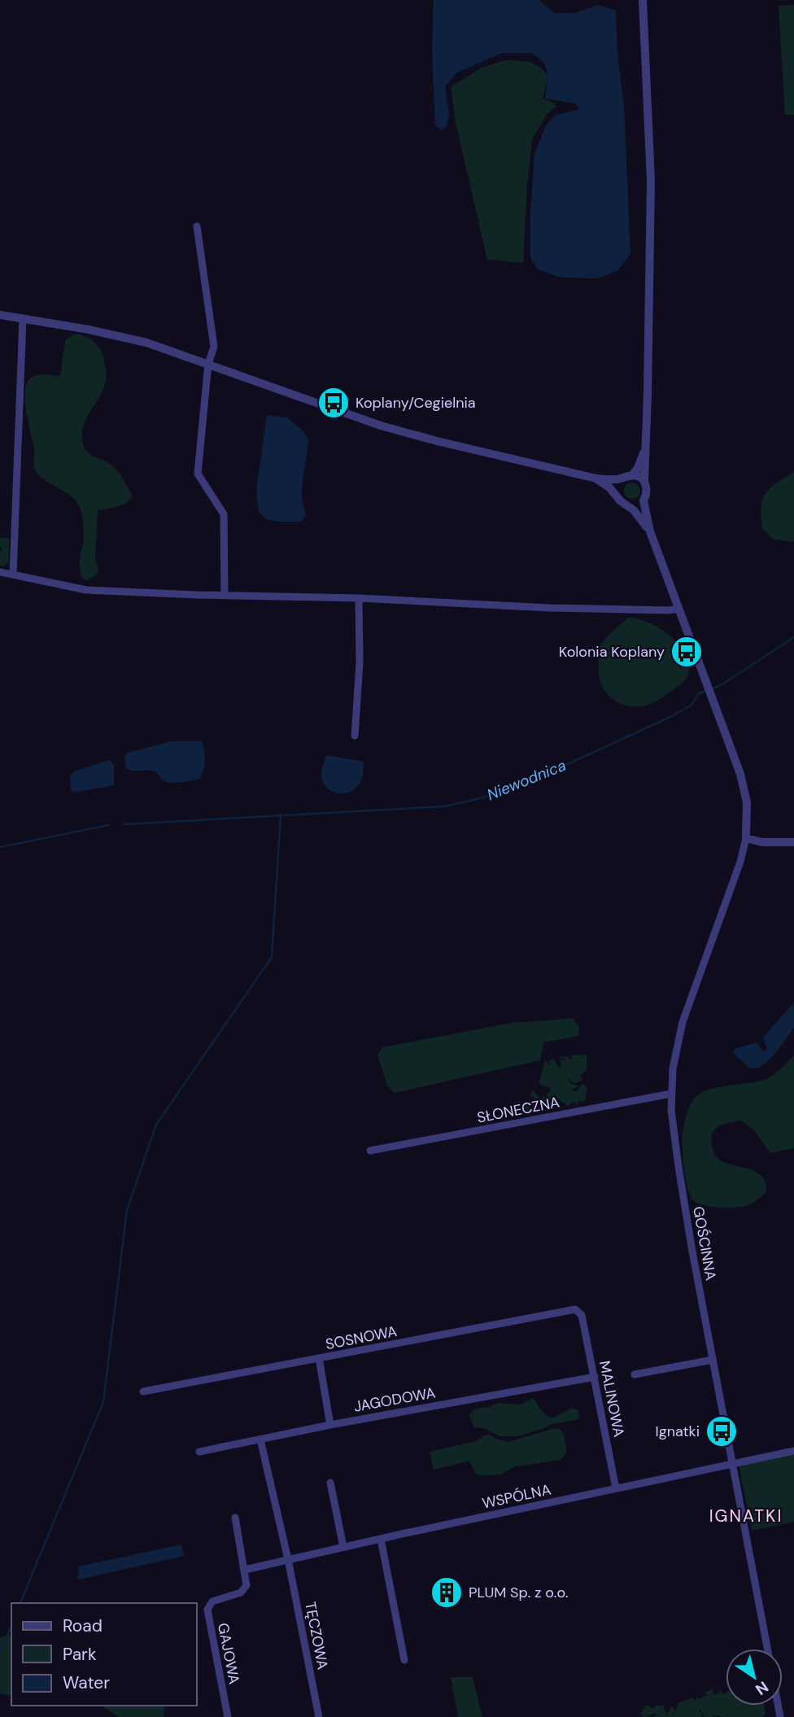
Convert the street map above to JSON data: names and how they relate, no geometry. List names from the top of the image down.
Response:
{
  "streets": {
    "street": [
      "SŁONECZNA",
      "GOŚCINNA",
      "SOSNOWA",
      "MALINOWA",
      "JAGODOWA",
      "WSPÓLNA",
      "TĘCZOWA",
      "GAJOWA"
    ]
  },
  "crossings": [
    ["SŁONECZNA", "GOŚCINNA"],
    ["GOŚCINNA", "WSPÓLNA"],
    ["SOSNOWA", "MALINOWA"],
    ["MALINOWA", "JAGODOWA"],
    ["MALINOWA", "WSPÓLNA"],
    ["JAGODOWA", "TĘCZOWA"],
    ["WSPÓLNA", "TĘCZOWA"],
    ["WSPÓLNA", "GAJOWA"]
  ],
  "districts": ["IGNATKI"],
  "water": ["Niewodnica"],
  "places": {
    "bus stop": ["Koplany/Cegielnia", "Kolonia Koplany", "Ignatki"],
    "building": ["PLUM Sp. z o.o."]
  },
  "legend": ["Road", "Park", "Water"],
  "north": "bottom right"
}
